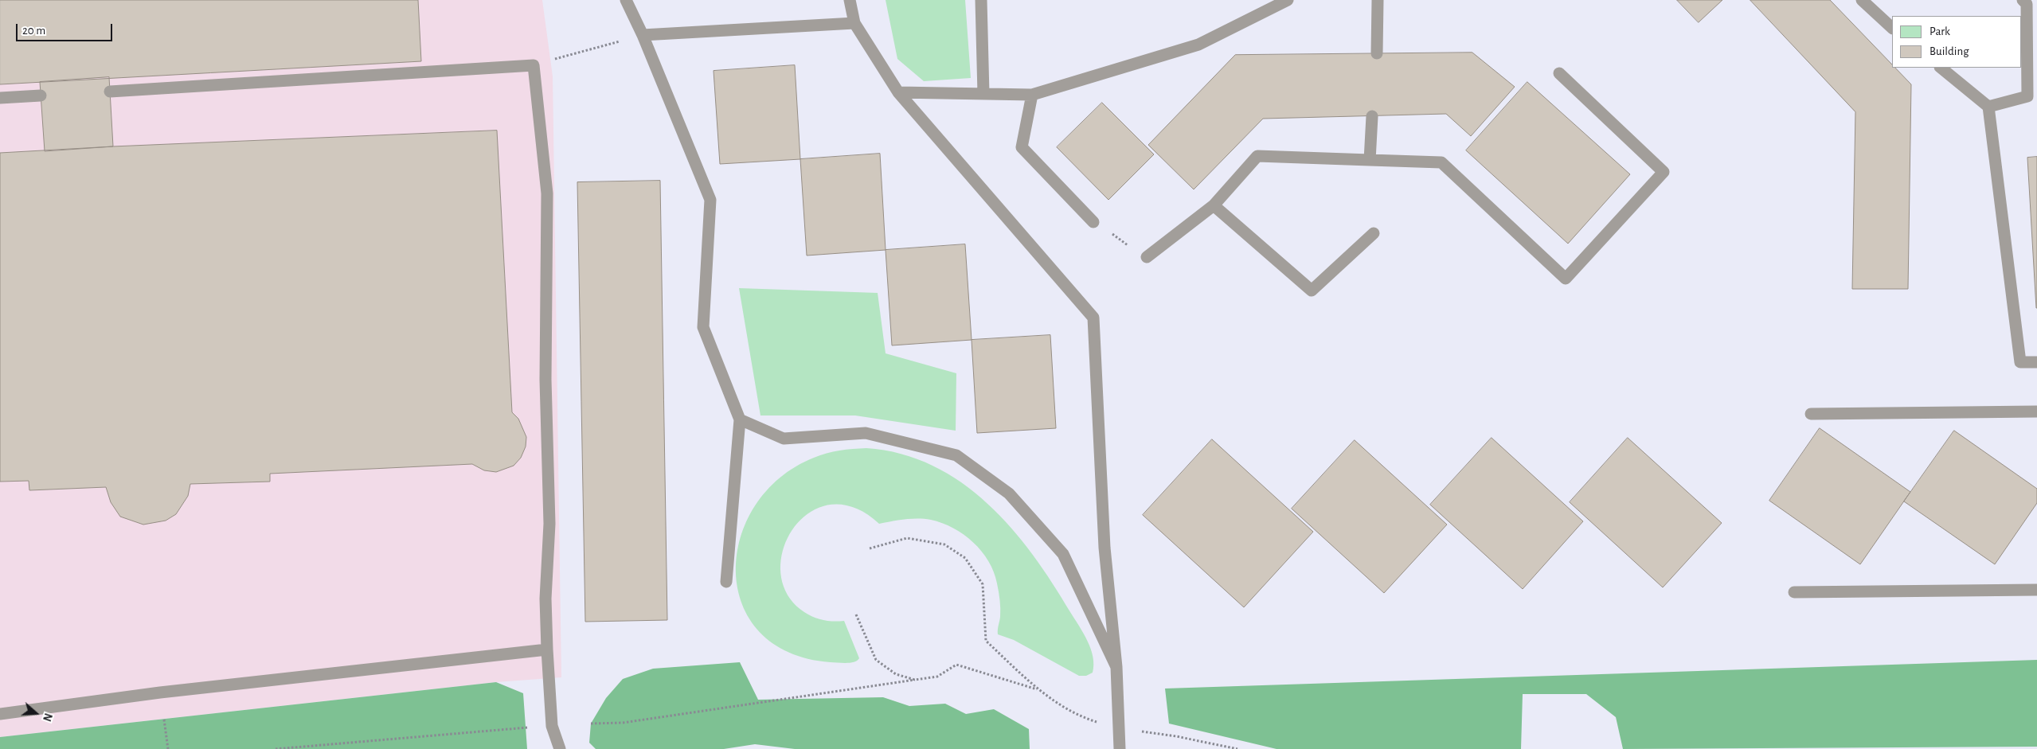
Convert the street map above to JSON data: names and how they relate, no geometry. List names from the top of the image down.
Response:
{
  "legend": ["Park", "Building"],
  "scale_bar": "20 m",
  "north": "right"
}
